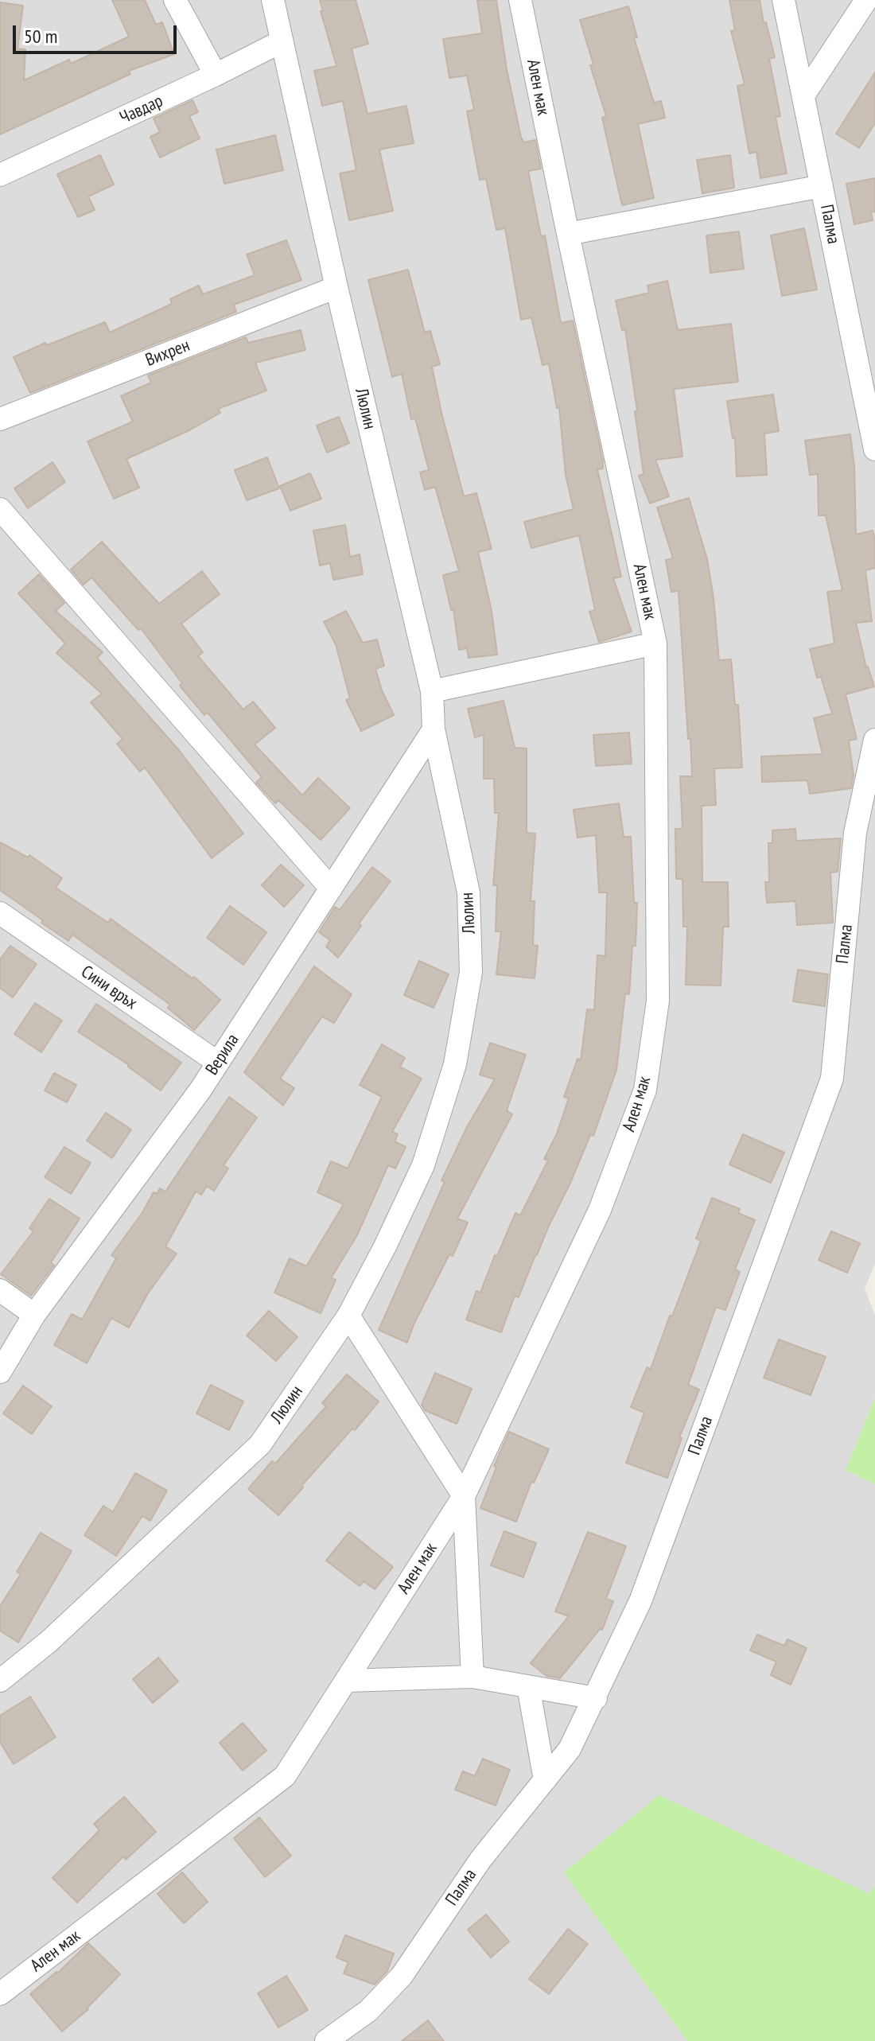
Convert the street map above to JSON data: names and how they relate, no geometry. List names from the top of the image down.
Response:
{
  "streets": {
    "street": [
      "Ален мак",
      "Чавдар",
      "Палма",
      "Вихрен",
      "Люлин",
      "Сини връх",
      "Верила"
    ]
  },
  "crossings": [
    ["Чавдар", "Люлин"],
    ["Вихрен", "Люлин"],
    ["Люлин", "Верила"],
    ["Сини връх", "Верила"]
  ],
  "scale_bar": "50 m"
}
